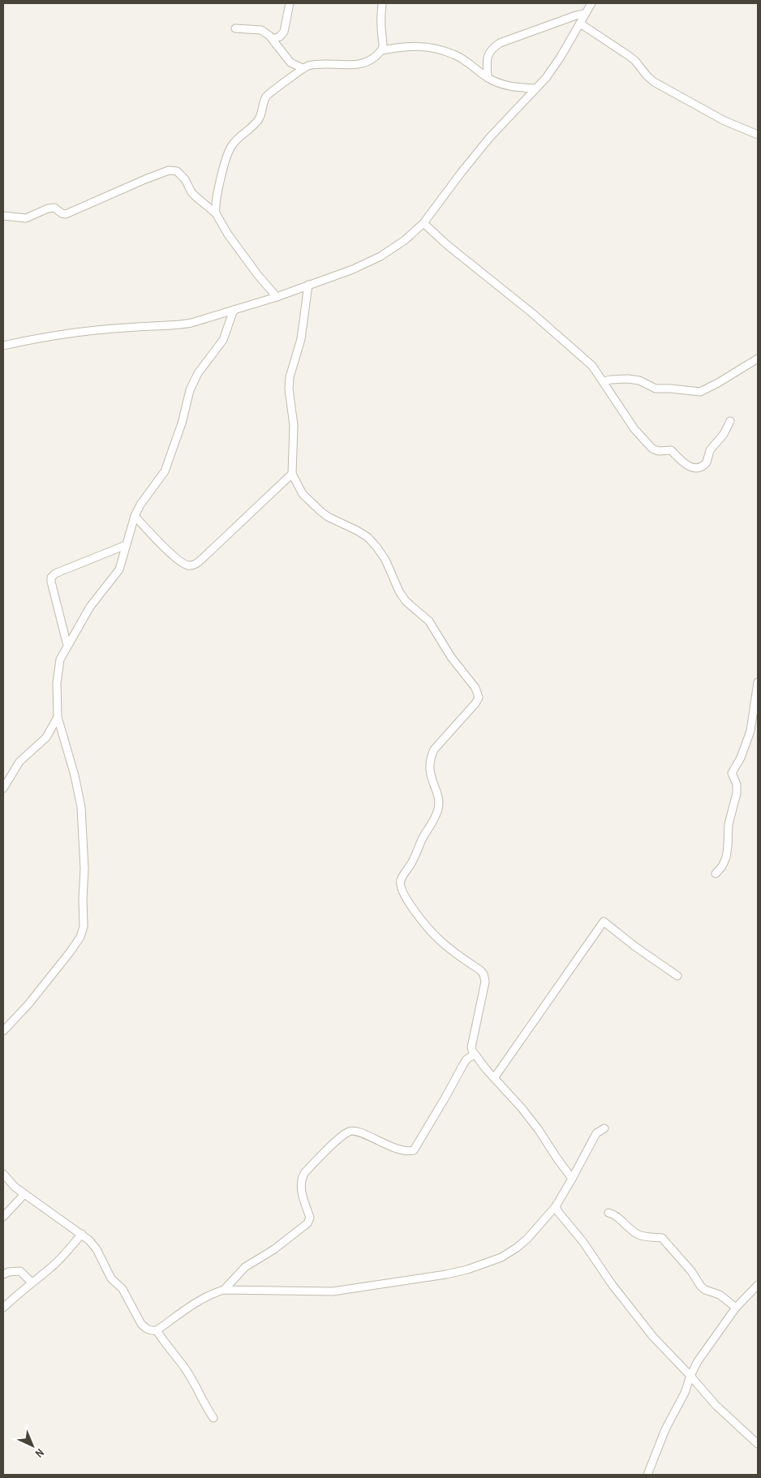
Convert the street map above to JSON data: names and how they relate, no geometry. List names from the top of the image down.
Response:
{
  "north": "bottom right"
}
